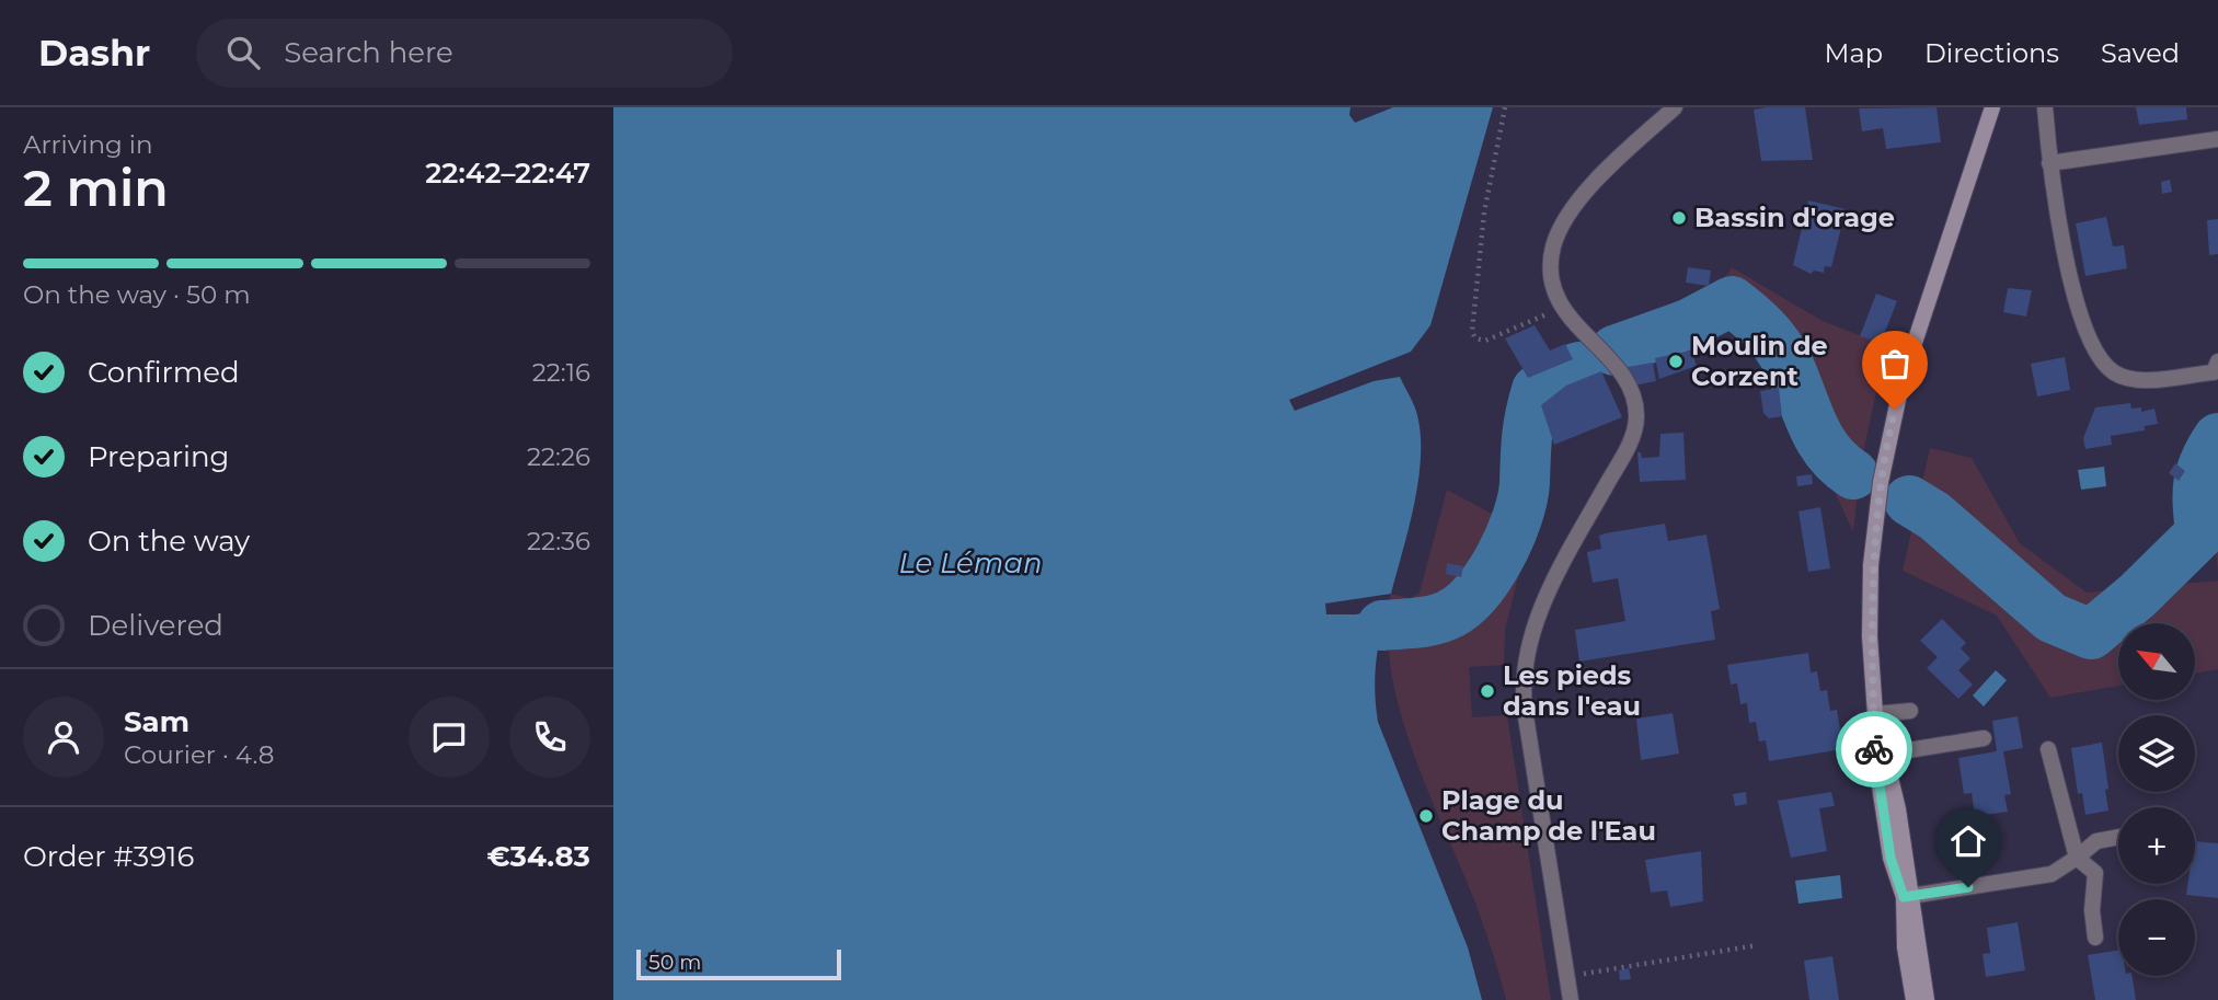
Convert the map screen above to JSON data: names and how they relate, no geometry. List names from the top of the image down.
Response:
{
  "water": ["Le Léman"],
  "places": [
    "Bassin d'orage",
    "Moulin de Corzent",
    "Les pieds dans l'eau",
    "Plage du Champ de l'Eau"
  ],
  "scale_bar": "50 m",
  "north": "top left",
  "page": {
    "header": "Dashr",
    "search": "Search here",
    "nav": ["Map", "Directions", "Saved"],
    "heading": ["2 min", "Arriving in", "22:42–22:47"],
    "panel": [
      "Sam",
      "Courier · 4.8",
      "Order #3916",
      "€34.83"
    ],
    "bar": "On the way · 50 m",
    "list": [
      ["Confirmed", "22:16"],
      ["Preparing", "22:26"],
      ["On the way", "22:36"],
      "Delivered"
    ],
    "map_buttons": ["+", "−"],
    "scale": "50 m"
  }
}
